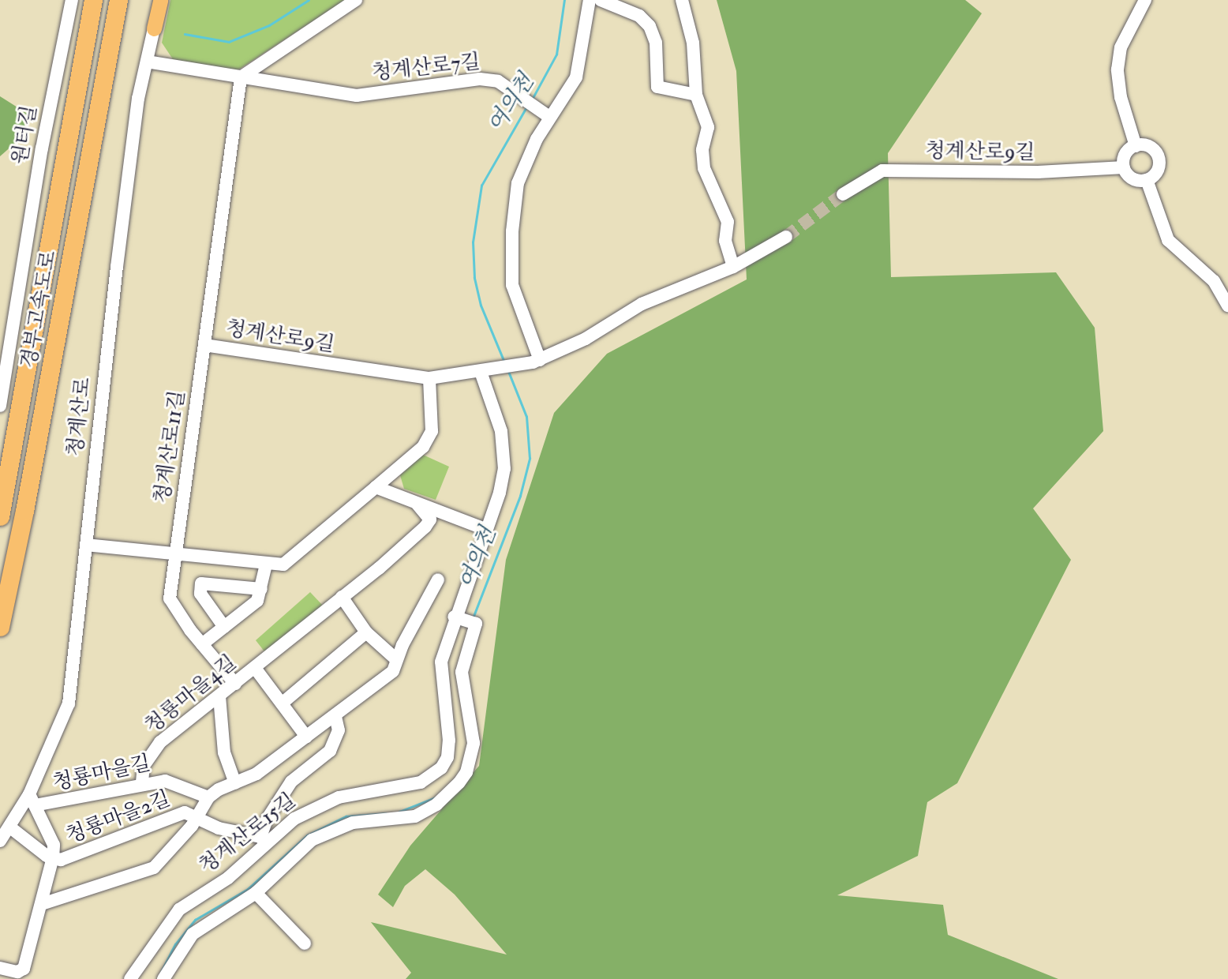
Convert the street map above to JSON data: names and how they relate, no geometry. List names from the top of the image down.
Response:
{
  "streets": {
    "highway": ["경부고속도로"],
    "main road": ["청계산로"],
    "street": [
      "청계산로7길",
      "원터길",
      "청계산로9길",
      "청계산로11길",
      "청룡마을4길",
      "청룡마을길",
      "청룡마을2길",
      "청계산로15길"
    ]
  },
  "crossings": [
    ["청계산로7길", "청계산로9길"],
    ["청계산로7길", "청계산로"],
    ["청계산로9길", "청계산로11길"],
    ["청계산로9길", "청계산로15길"],
    ["청계산로", "청룡마을길"],
    ["청룡마을4길", "청룡마을길"]
  ],
  "water": ["여의천"]
}
